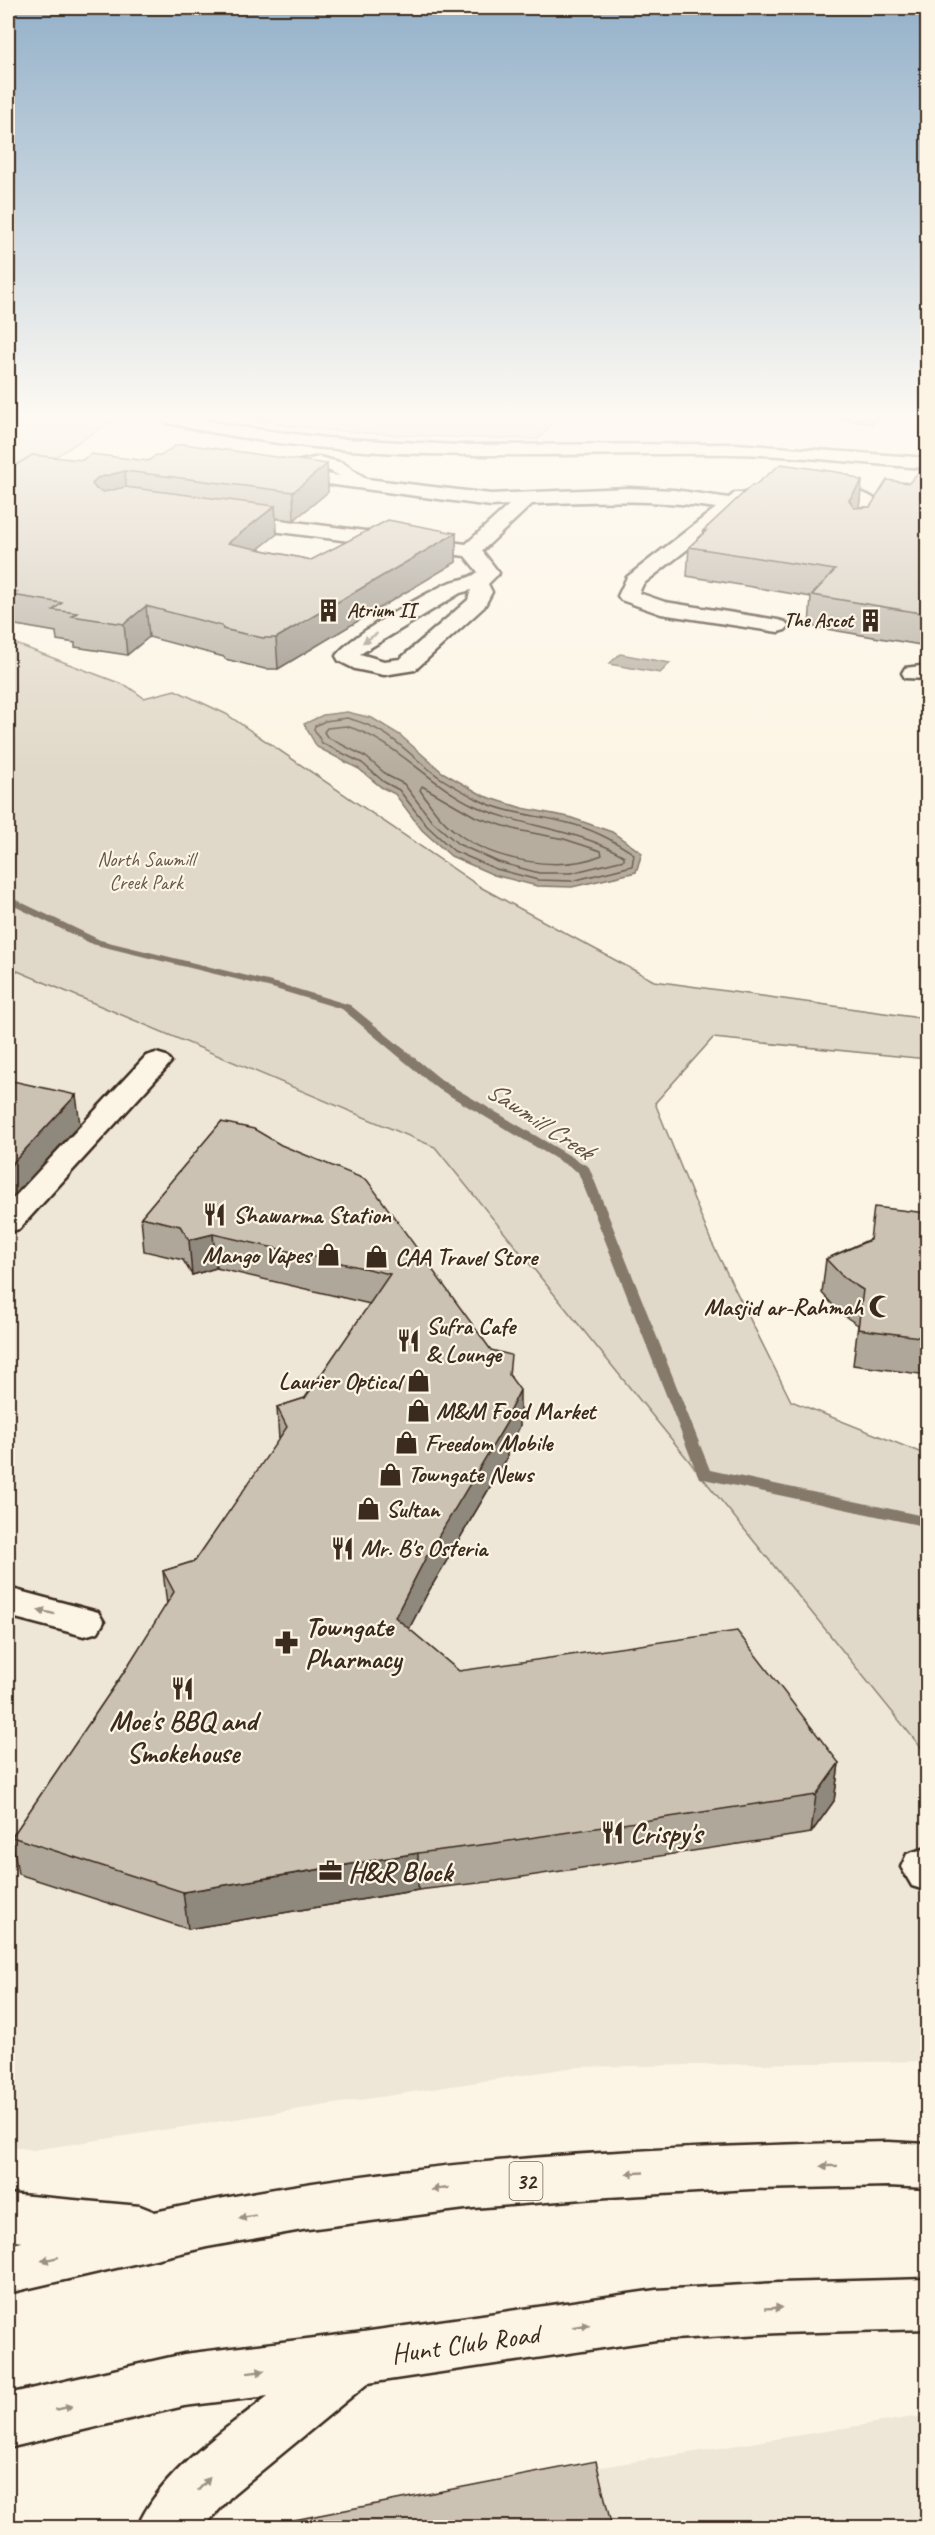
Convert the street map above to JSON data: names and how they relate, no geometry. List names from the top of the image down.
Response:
{
  "streets": {
    "street": ["32", "Hunt Club Road"]
  },
  "water": ["Sawmill Creek"],
  "parks": ["North Sawmill Creek Park"],
  "places": {
    "building": ["Atrium II", "The Ascot"],
    "restaurant": [
      "Shawarma Station",
      "Sufra Cafe & Lounge",
      "Mr. B's Osteria",
      "Moe's BBQ and Smokehouse",
      "Crispy's"
    ],
    "shop": [
      "Mango Vapes",
      "CAA Travel Store",
      "Laurier Optical",
      "M&M Food Market",
      "Freedom Mobile",
      "Towngate News",
      "Sultan"
    ],
    "mosque": ["Masjid ar-Rahmah"],
    "pharmacy": ["Towngate Pharmacy"],
    "office": ["H&R Block"]
  }
}
